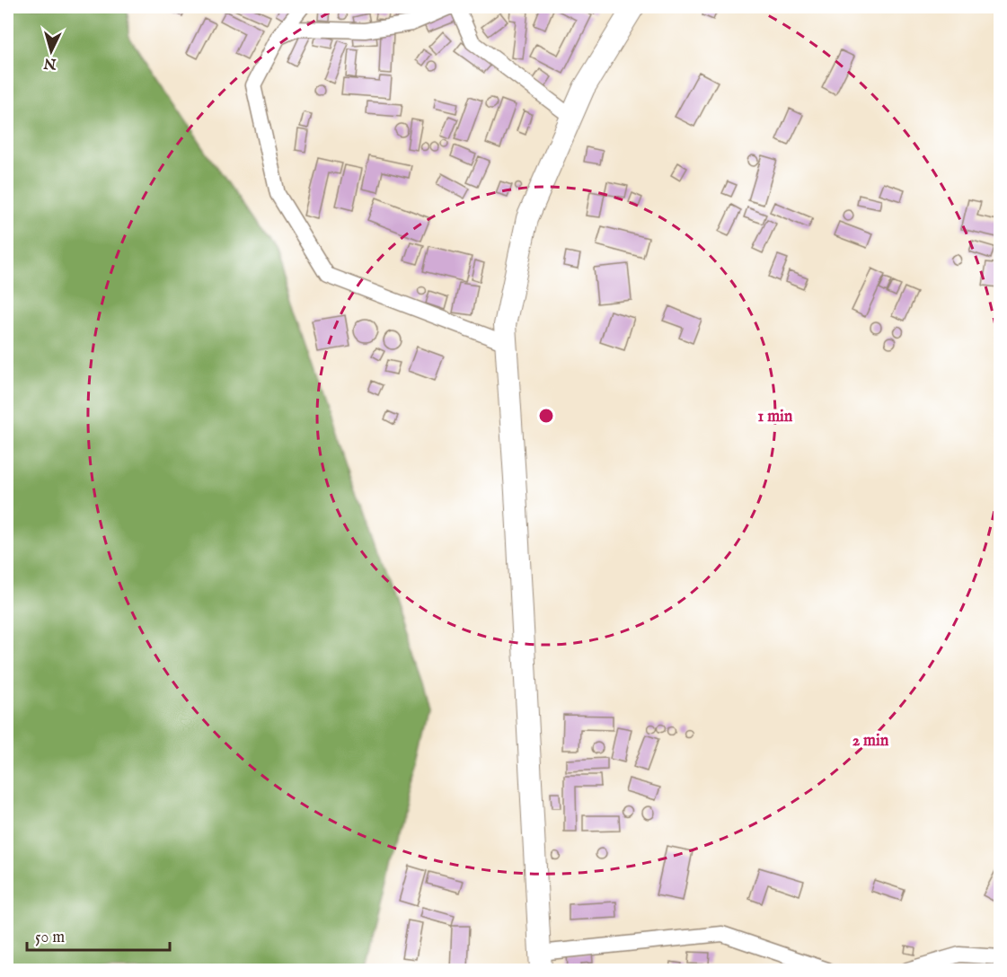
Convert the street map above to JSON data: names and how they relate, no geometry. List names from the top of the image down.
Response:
{
  "scale_bar": "50 m",
  "north": "bottom",
  "rings": ["1 min", "2 min"]
}
